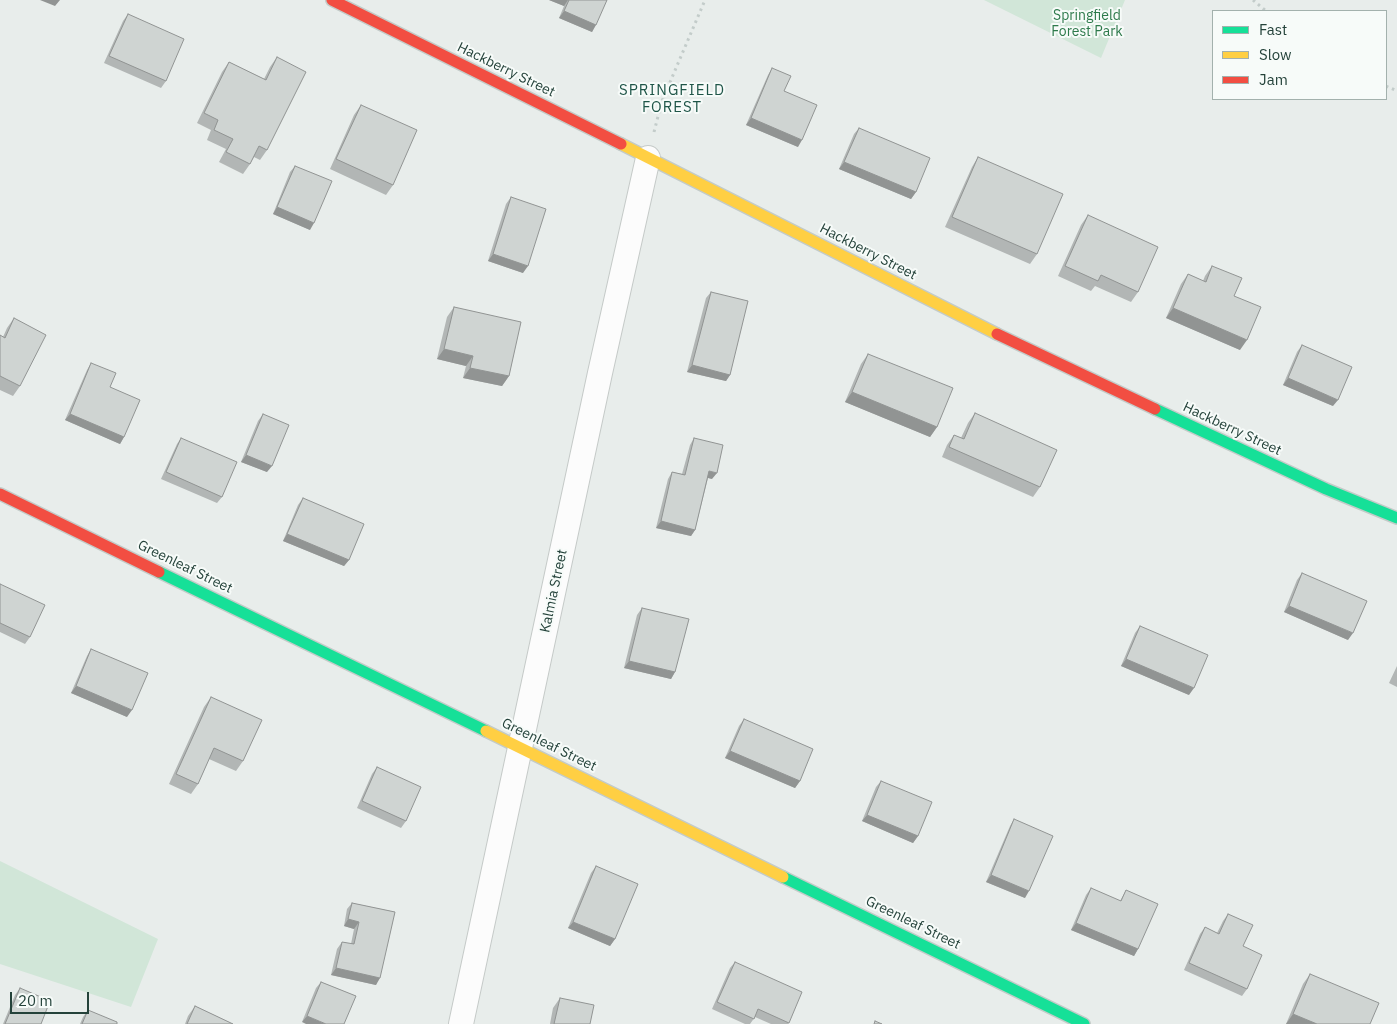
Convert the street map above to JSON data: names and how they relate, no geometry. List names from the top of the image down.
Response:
{
  "streets": {
    "street": ["Hackberry Street", "Greenleaf Street", "Kalmia Street"]
  },
  "crossings": [
    ["Hackberry Street", "Kalmia Street"],
    ["Greenleaf Street", "Kalmia Street"]
  ],
  "districts": ["SPRINGFIELD FOREST"],
  "parks": ["Springfield Forest Park"],
  "legend": ["Fast", "Slow", "Jam"],
  "scale_bar": "20 m"
}
